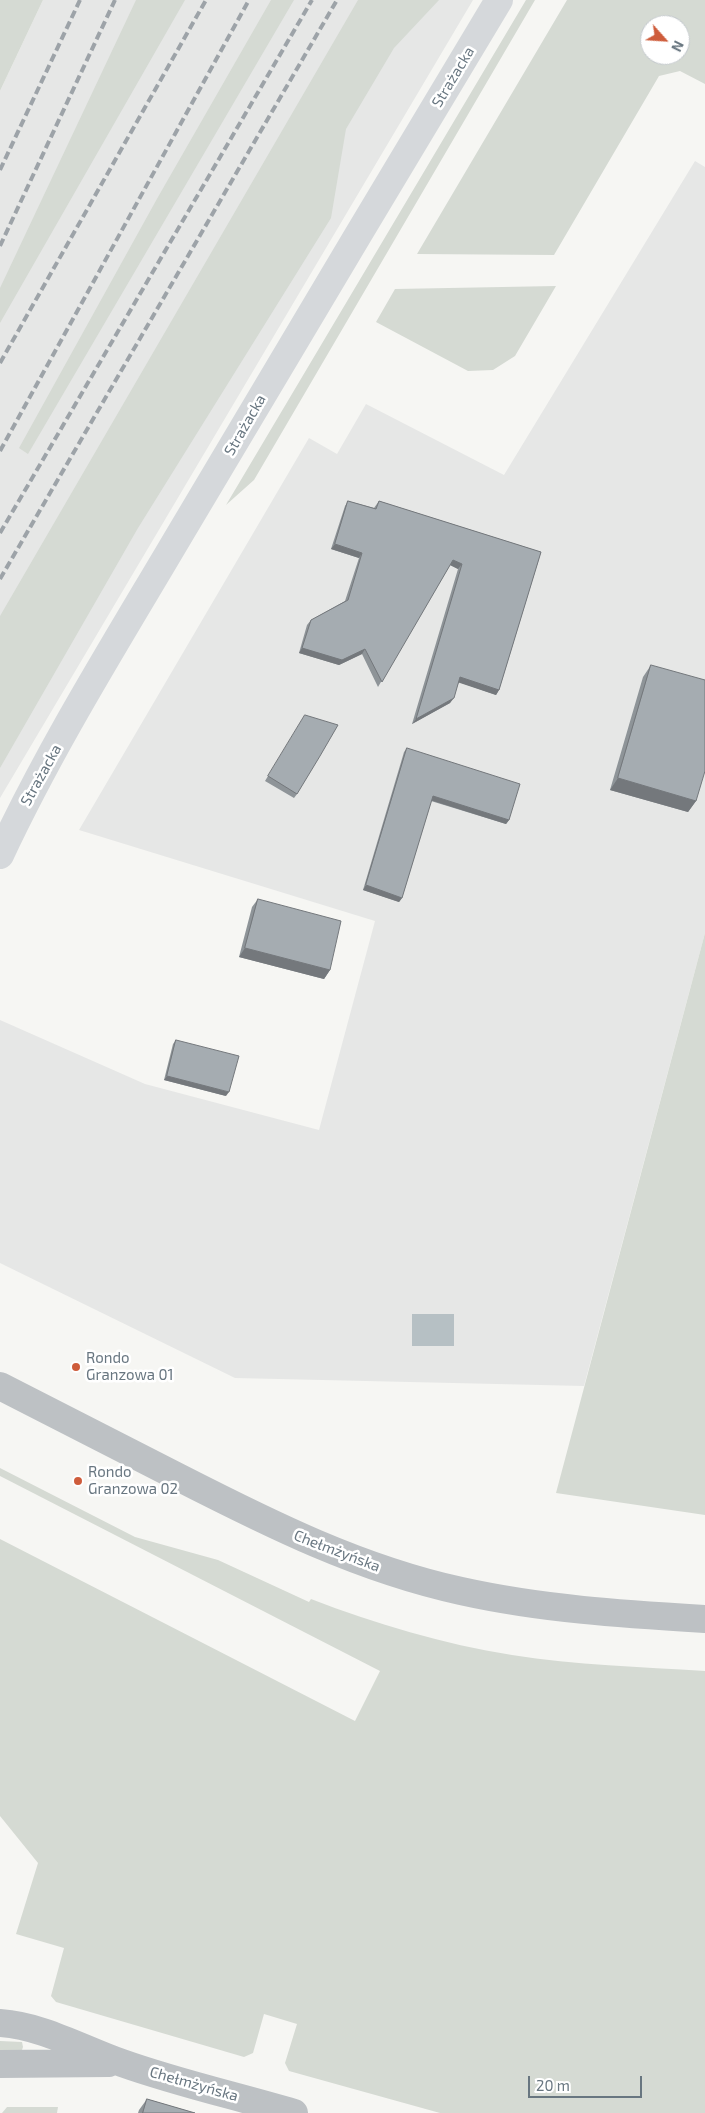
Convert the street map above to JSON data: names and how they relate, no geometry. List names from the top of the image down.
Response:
{
  "streets": {
    "main road": ["Strażacka"],
    "street": ["Chełmżyńska"]
  },
  "places": ["Rondo Granzowa 01", "Rondo Granzowa 02"],
  "scale_bar": "20 m",
  "north": "bottom right"
}
